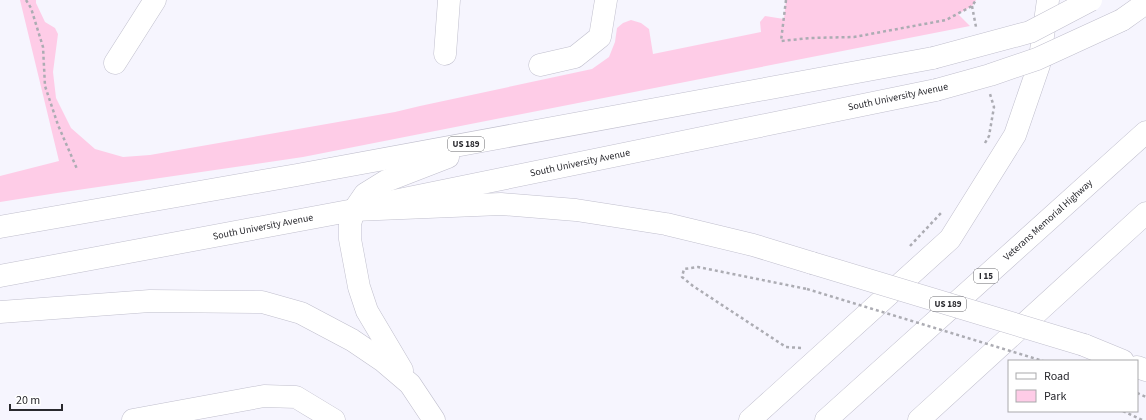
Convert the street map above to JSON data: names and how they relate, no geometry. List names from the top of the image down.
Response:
{
  "streets": {
    "main road": [
      "South University Avenue",
      "US 189",
      "Veterans Memorial Highway",
      "I 15"
    ]
  },
  "crossings": [
    ["South University Avenue", "US 189"]
  ],
  "legend": ["Road", "Park"],
  "scale_bar": "20 m"
}
